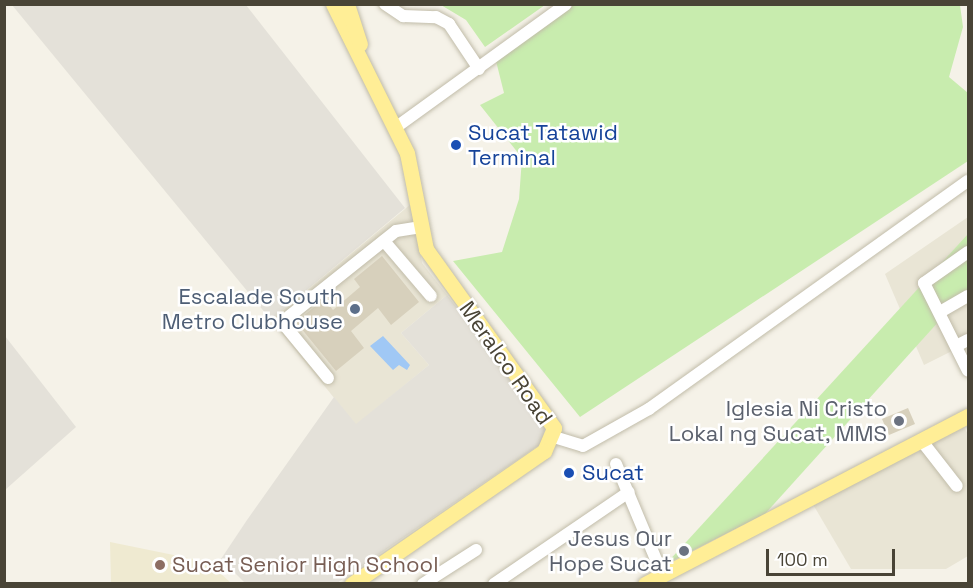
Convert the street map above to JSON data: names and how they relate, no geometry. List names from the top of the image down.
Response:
{
  "streets": {
    "main road": ["Meralco Road"]
  },
  "places": [
    "Sucat Tatawid Terminal",
    "Escalade South Metro Clubhouse",
    "Iglesia Ni Cristo Lokal ng Sucat, MMS",
    "Sucat",
    "Jesus Our Hope Sucat",
    "Sucat Senior High School"
  ],
  "scale_bar": "100 m"
}
